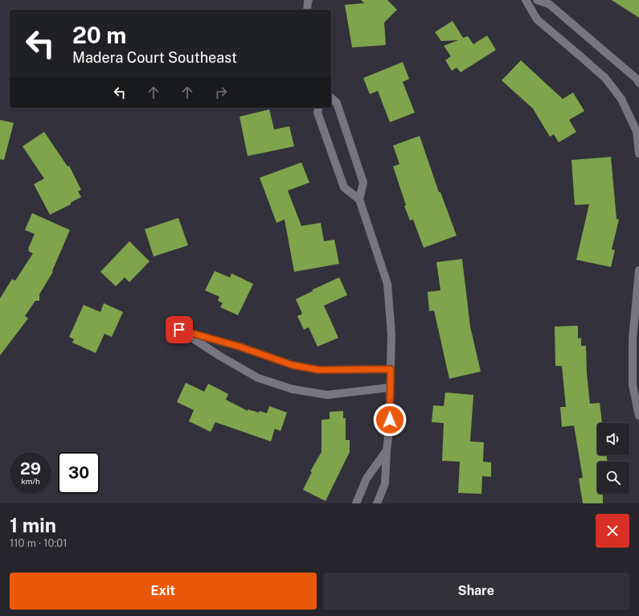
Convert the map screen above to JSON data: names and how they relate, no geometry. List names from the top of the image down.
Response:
{
  "page": {
    "turn": ["20 m", "Madera Court Southeast"],
    "speed": "29 km/h",
    "limit": "30",
    "heading": ["1 min", "110 m · 10:01"],
    "buttons": ["Exit", "Share"]
  }
}
